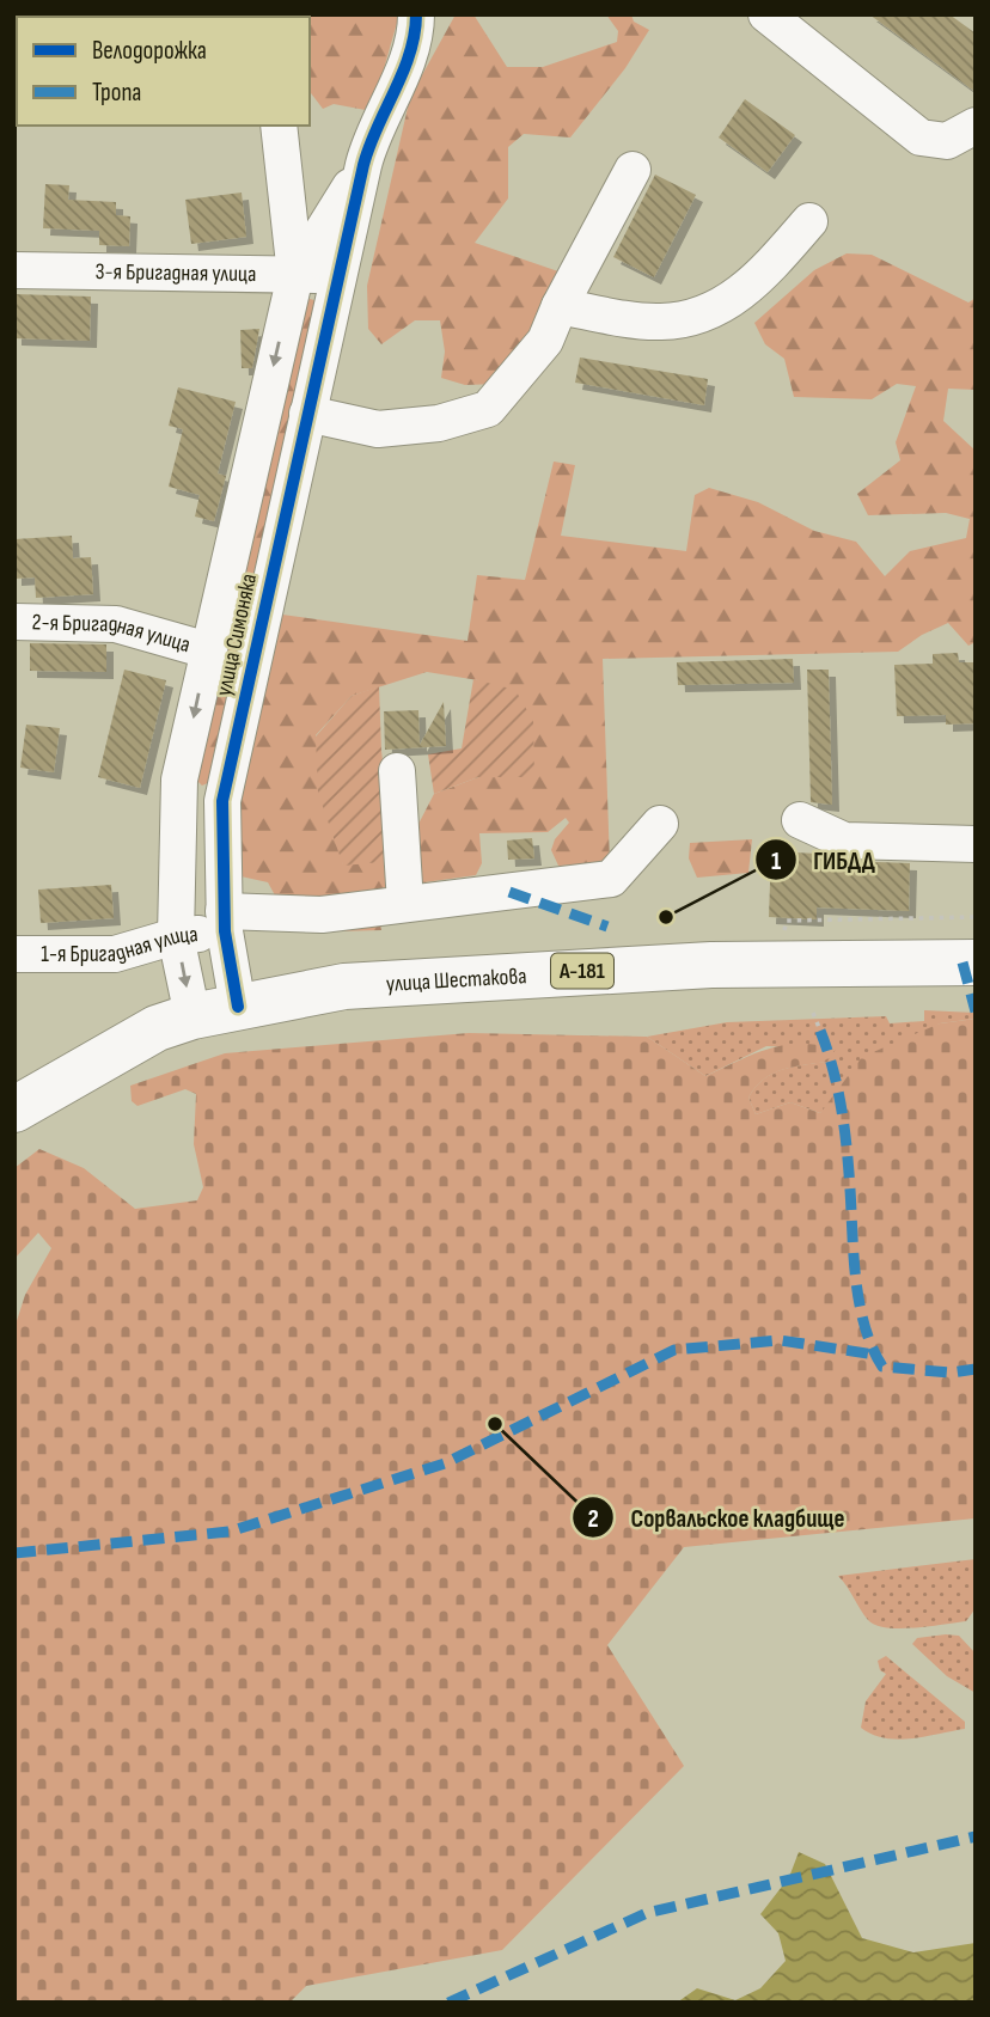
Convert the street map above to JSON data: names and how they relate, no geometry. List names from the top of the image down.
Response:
{
  "streets": {
    "main road": ["А-181", "улица Шестакова"],
    "street": [
      "3-я Бригадная улица",
      "2-я Бригадная улица",
      "улица Симоняка",
      "1-я Бригадная улица"
    ]
  },
  "crossings": [
    ["3-я Бригадная улица", "улица Симоняка"],
    ["2-я Бригадная улица", "улица Симоняка"],
    ["улица Симоняка", "1-я Бригадная улица"],
    ["улица Симоняка", "улица Шестакова"]
  ],
  "places": ["ГИБДД", "Сорвальское кладбище"],
  "legend": ["Велодорожка", "Тропа"]
}
